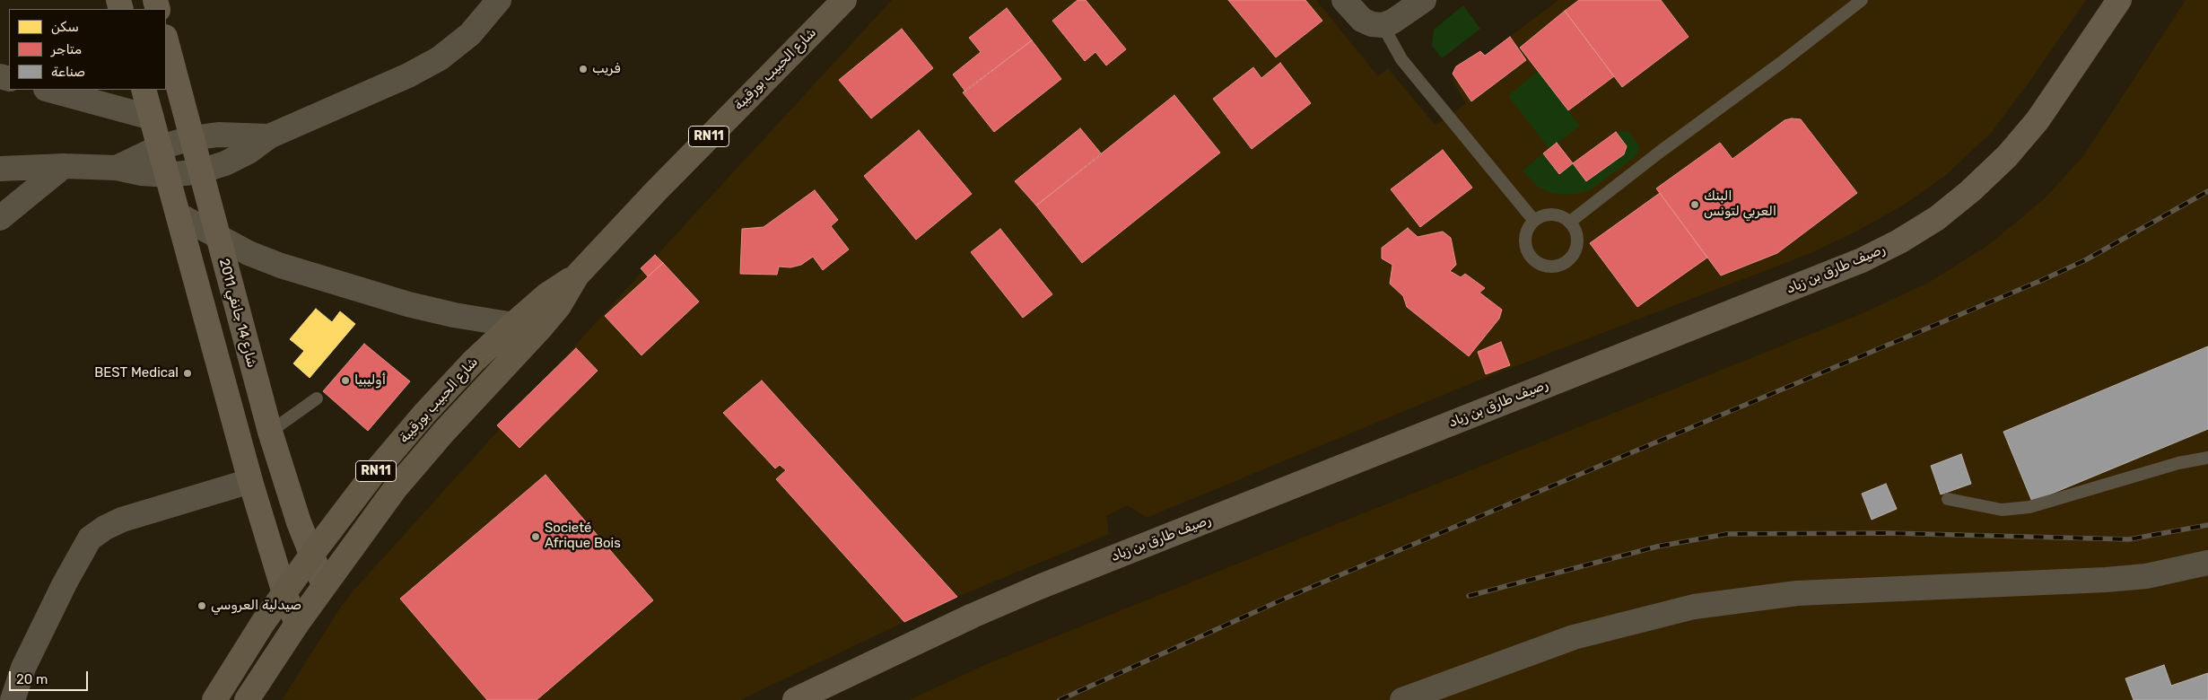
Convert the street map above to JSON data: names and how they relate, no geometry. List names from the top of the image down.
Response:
{
  "streets": {
    "main road": [
      "شارع الحبيب بورقيبة",
      "RN11",
      "رصيف طارق بن زياد",
      "شارع 14 جانفي 2011"
    ]
  },
  "crossings": [
    ["شارع الحبيب بورقيبة", "شارع 14 جانفي 2011"]
  ],
  "places": [
    "فريب",
    "البنك العربي لتونس",
    "BEST Medical",
    "أوليبيا",
    "Societé Afrique Bois",
    "صيدلية العروسي"
  ],
  "legend": ["سكن", "متاجر", "صناعة"],
  "scale_bar": "20 m"
}
